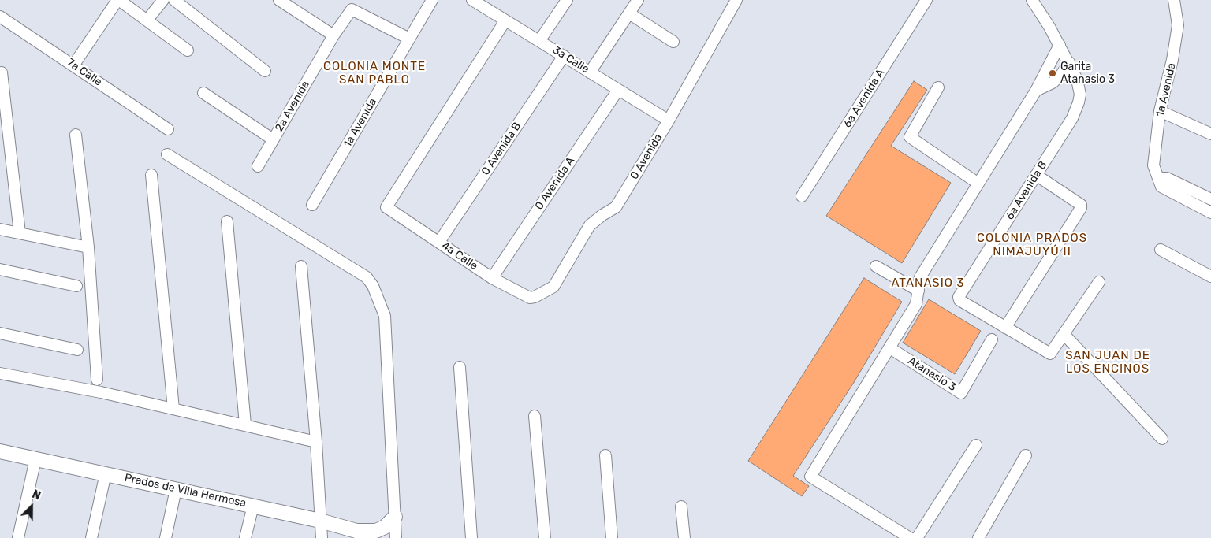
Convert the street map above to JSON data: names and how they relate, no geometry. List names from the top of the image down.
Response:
{
  "streets": {
    "main road": ["Prados de Villa Hermosa"],
    "street": [
      "3a Calle",
      "7a Calle",
      "1a Avenida",
      "6a Avenida A",
      "2a Avenida",
      "0 Avenida B",
      "0 Avenida",
      "0 Avenida A",
      "6a Avenida B",
      "4a Calle",
      "Atanasio 3"
    ]
  },
  "crossings": [
    ["3a Calle", "0 Avenida B"],
    ["3a Calle", "0 Avenida"],
    ["3a Calle", "0 Avenida A"],
    ["3a Calle", "4a Calle"],
    ["1a Avenida", "2a Avenida"],
    ["0 Avenida B", "4a Calle"],
    ["0 Avenida", "4a Calle"],
    ["0 Avenida A", "4a Calle"]
  ],
  "districts": [
    "COLONIA MONTE SAN PABLO",
    "COLONIA PRADOS NIMAJUYÚ II",
    "ATANASIO 3",
    "SAN JUAN DE LOS ENCINOS"
  ],
  "places": ["Garita Atanasio 3"],
  "north": "top right"
}
